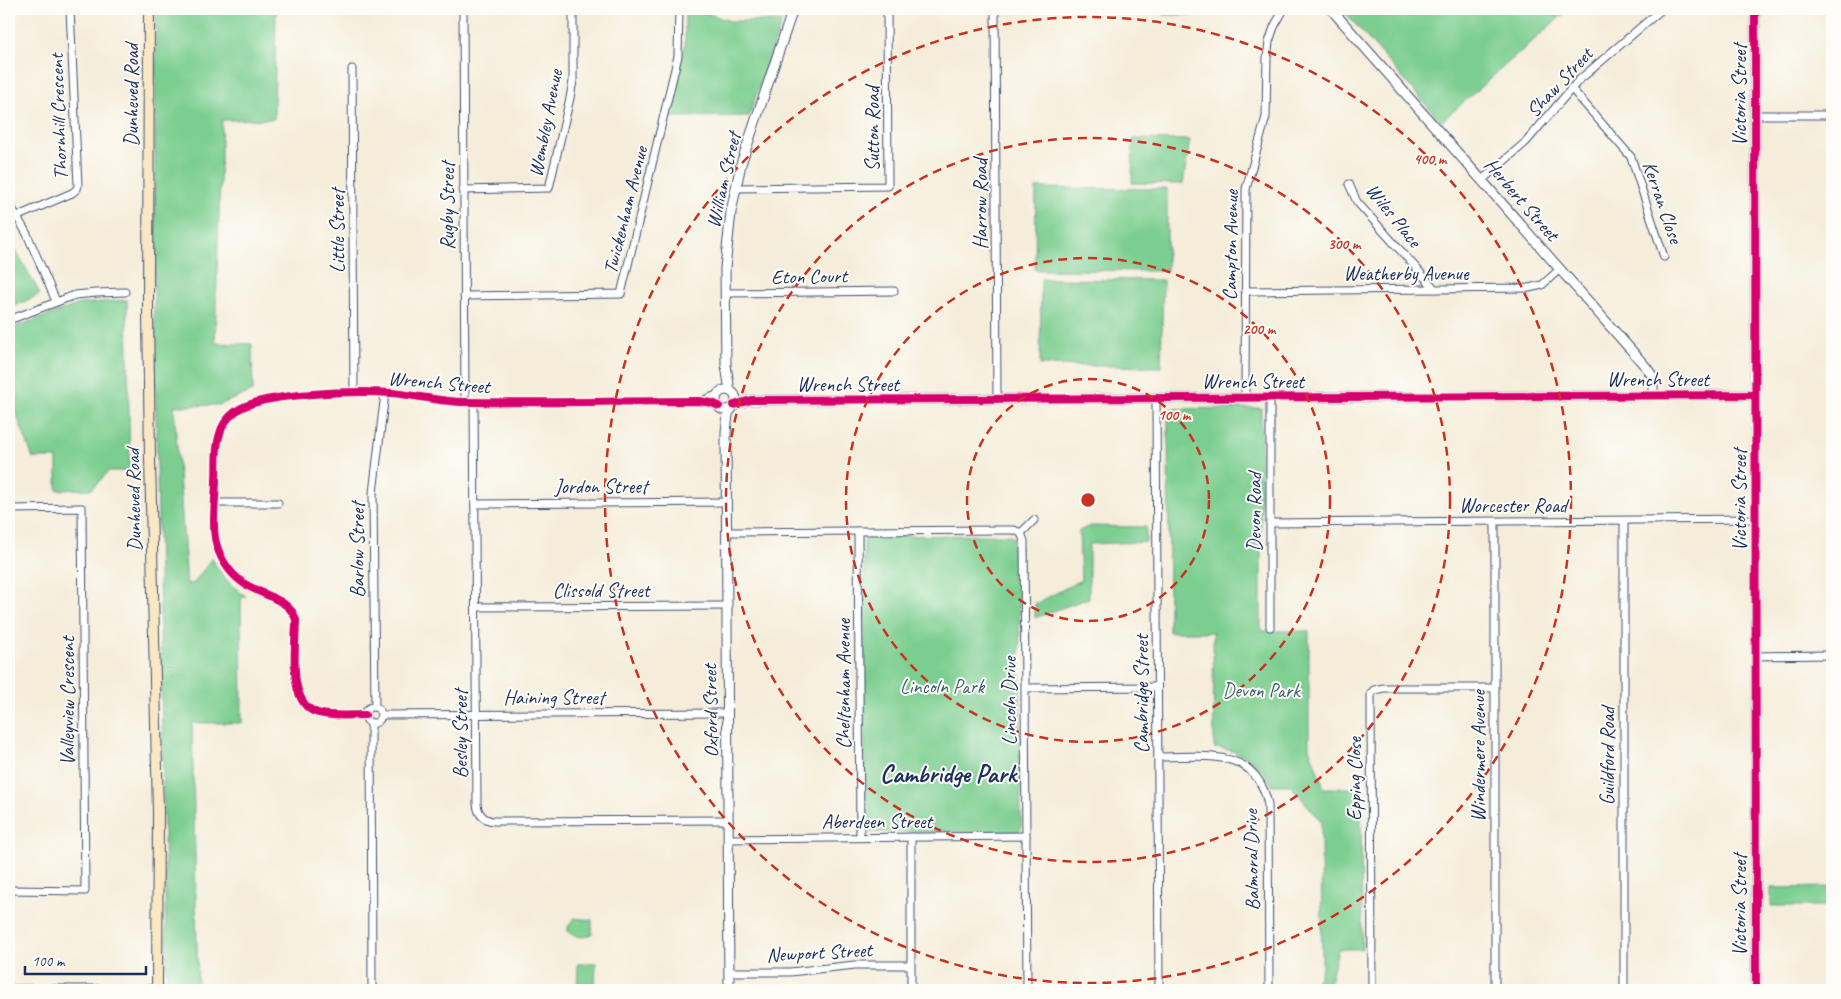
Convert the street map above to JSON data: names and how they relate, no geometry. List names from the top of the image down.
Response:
{
  "streets": {
    "main road": ["Dunheved Road"],
    "street": [
      "Shaw Street",
      "Victoria Street",
      "Thornhill Crescent",
      "Wembley Avenue",
      "Sutton Road",
      "William Street",
      "Herbert Street",
      "Kerran Close",
      "Harrow Road",
      "Rugby Street",
      "Twickenham Avenue",
      "Wiles Place",
      "Little Street",
      "Campton Avenue",
      "Weatherby Avenue",
      "Eton Court",
      "Wrench Street",
      "Jordon Street",
      "Worcester Road",
      "Devon Road",
      "Barlow Street",
      "Clissold Street",
      "Cheltenham Avenue",
      "Cambridge Street",
      "Haining Street",
      "Valleyview Crescent",
      "Lincoln Drive",
      "Oxford Street",
      "Besley Street",
      "Windermere Avenue",
      "Guildford Road",
      "Epping Close",
      "Aberdeen Street",
      "Balmoral Drive",
      "Newport Street"
    ]
  },
  "crossings": [
    ["Shaw Street", "Herbert Street"],
    ["Shaw Street", "Kerran Close"],
    ["Victoria Street", "Wrench Street"],
    ["Victoria Street", "Worcester Road"],
    ["Wembley Avenue", "Rugby Street"],
    ["Sutton Road", "William Street"],
    ["William Street", "Eton Court"],
    ["William Street", "Wrench Street"],
    ["William Street", "Oxford Street"],
    ["Herbert Street", "Weatherby Avenue"],
    ["Herbert Street", "Wrench Street"],
    ["Harrow Road", "Wrench Street"],
    ["Rugby Street", "Twickenham Avenue"],
    ["Rugby Street", "Wrench Street"],
    ["Wiles Place", "Weatherby Avenue"],
    ["Little Street", "Wrench Street"],
    ["Campton Avenue", "Weatherby Avenue"],
    ["Campton Avenue", "Wrench Street"],
    ["Wrench Street", "Devon Road"],
    ["Wrench Street", "Barlow Street"],
    ["Wrench Street", "Cambridge Street"],
    ["Wrench Street", "Oxford Street"],
    ["Wrench Street", "Besley Street"],
    ["Jordon Street", "Oxford Street"],
    ["Jordon Street", "Besley Street"],
    ["Worcester Road", "Devon Road"],
    ["Worcester Road", "Windermere Avenue"],
    ["Worcester Road", "Guildford Road"],
    ["Barlow Street", "Haining Street"],
    ["Clissold Street", "Oxford Street"],
    ["Clissold Street", "Besley Street"],
    ["Cheltenham Avenue", "Aberdeen Street"],
    ["Cambridge Street", "Balmoral Drive"],
    ["Haining Street", "Oxford Street"],
    ["Haining Street", "Besley Street"],
    ["Lincoln Drive", "Aberdeen Street"],
    ["Oxford Street", "Besley Street"],
    ["Oxford Street", "Aberdeen Street"],
    ["Oxford Street", "Newport Street"],
    ["Windermere Avenue", "Epping Close"]
  ],
  "districts": ["Cambridge Park"],
  "parks": ["Lincoln Park", "Devon Park"],
  "scale_bar": "100 m",
  "rings": [
    "400 m",
    "300 m",
    "200 m",
    "100 m"
  ]
}
